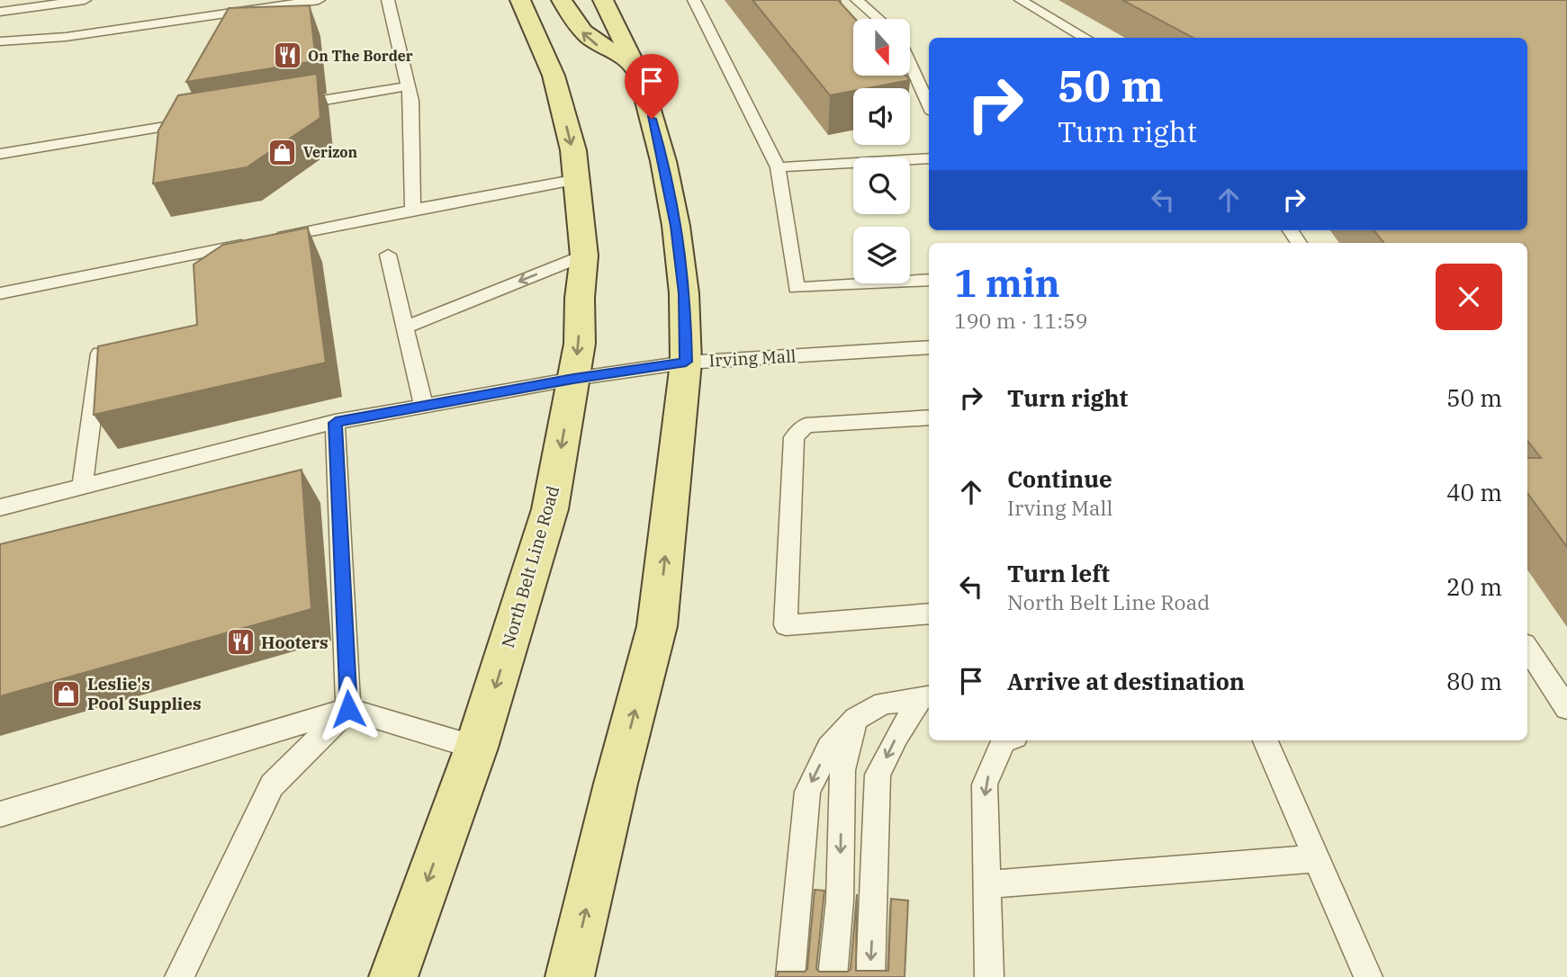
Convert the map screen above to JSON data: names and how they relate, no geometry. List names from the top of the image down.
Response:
{
  "streets": {
    "main road": ["North Belt Line Road"],
    "lane": ["Irving Mall"]
  },
  "crossings": [
    ["Irving Mall", "North Belt Line Road"]
  ],
  "places": {
    "restaurant": ["On The Border", "Hooters"],
    "shop": ["Verizon", "Leslie's Pool Supplies"]
  },
  "north": "bottom",
  "page": {
    "turn": ["50 m", "Turn right"],
    "heading": ["1 min", "190 m · 11:59"],
    "list": [
      {
        "name": "Turn right",
        "value": "50 m"
      },
      {
        "name": "Continue",
        "note": "Irving Mall",
        "value": "40 m"
      },
      {
        "name": "Turn left",
        "note": "North Belt Line Road",
        "value": "20 m"
      },
      {
        "name": "Arrive at destination",
        "value": "80 m"
      }
    ]
  }
}
